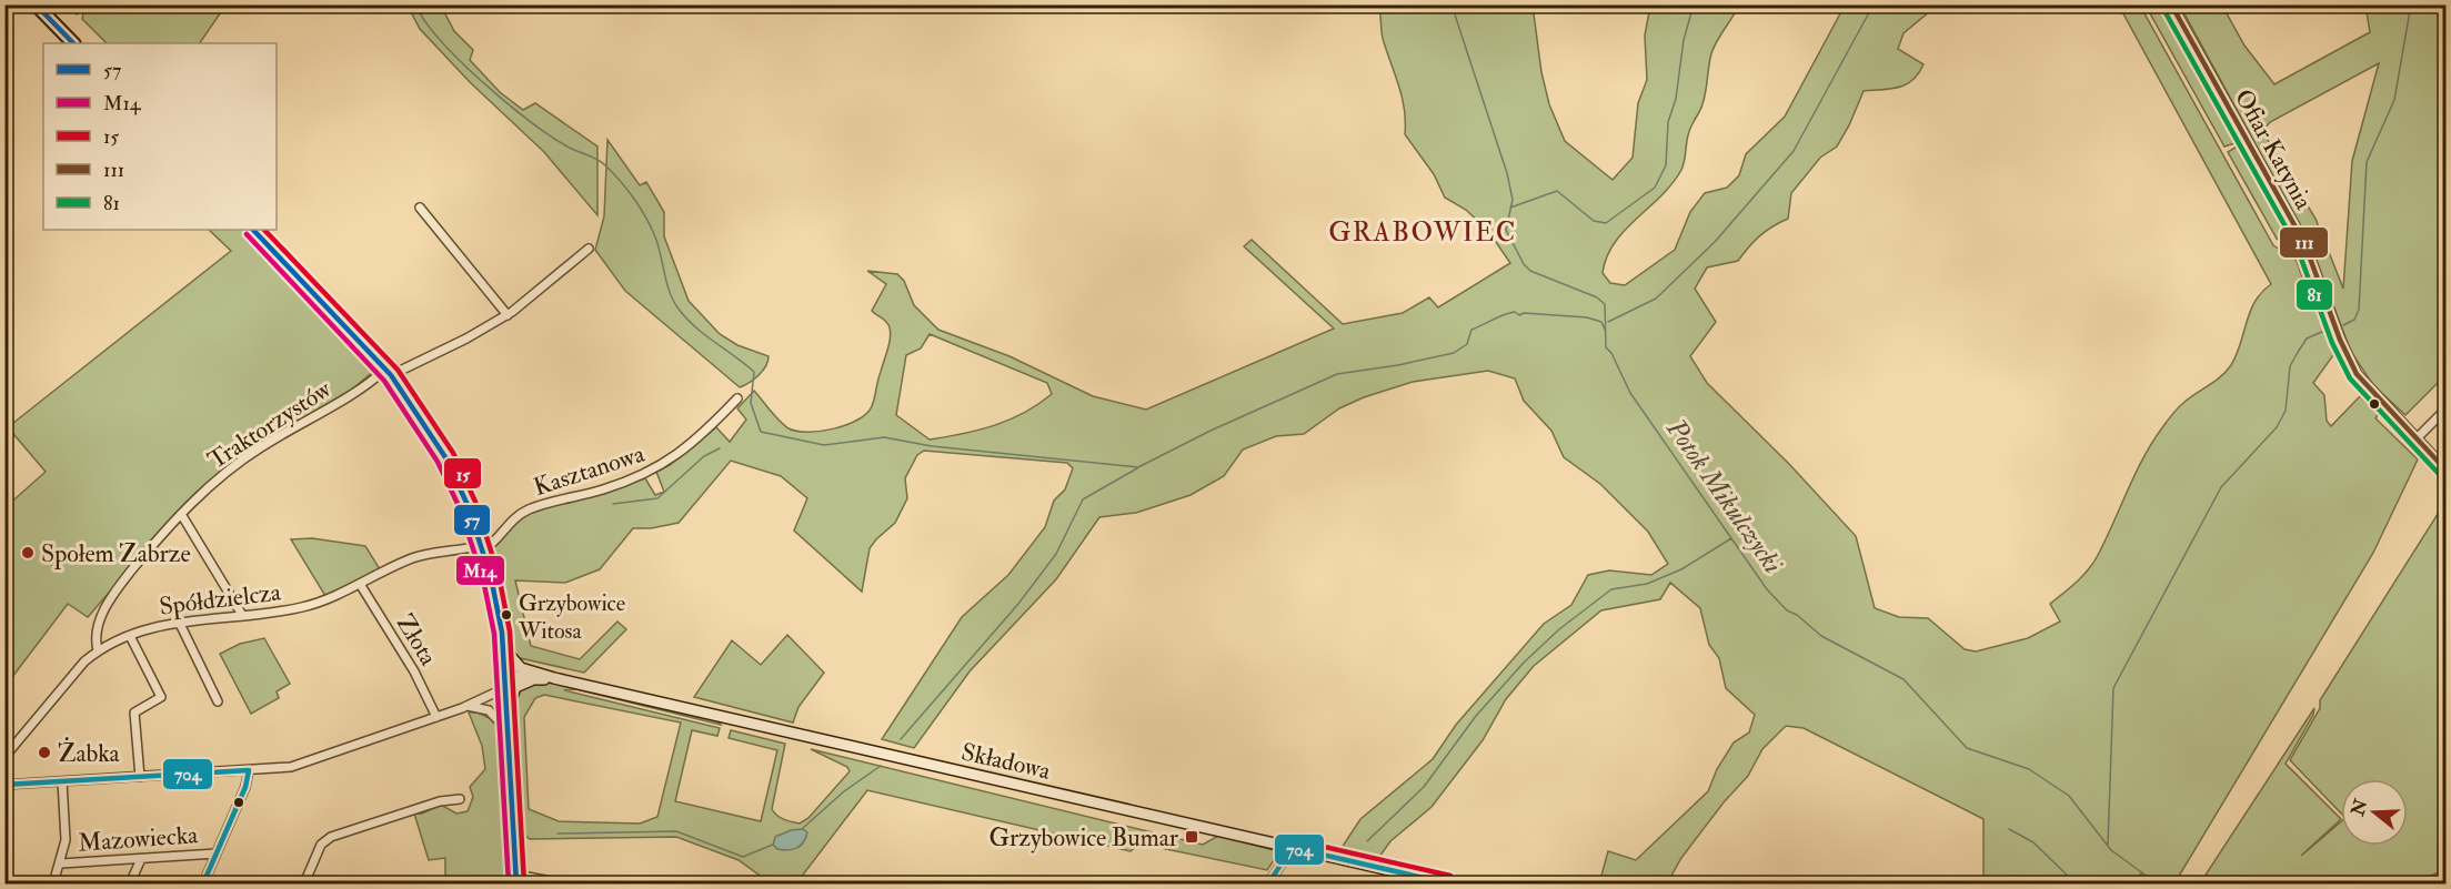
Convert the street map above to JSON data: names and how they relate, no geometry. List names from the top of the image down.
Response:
{
  "streets": {
    "main road": ["Składowa"],
    "street": [
      "Ofiar Katynia",
      "Traktorzystów",
      "Kasztanowa",
      "Spółdzielcza",
      "Złota",
      "Mazowiecka"
    ]
  },
  "crossings": [
    ["Traktorzystów", "Spółdzielcza"],
    ["Kasztanowa", "Spółdzielcza"],
    ["Spółdzielcza", "Złota"]
  ],
  "districts": ["GRABOWIEC"],
  "water": ["Potok Mikulczycki"],
  "places": {
    "other": ["Społem Zabrze", "Grzybowice Witosa", "Żabka"],
    "transit": ["Grzybowice Bumar"]
  },
  "lines": [
    "transit line 57",
    "transit line 111",
    "transit line 81",
    "transit line 15",
    "transit line M14",
    "transit line 704"
  ],
  "legend": [
    "57",
    "M14",
    "15",
    "111",
    "81"
  ],
  "north": "left"
}
